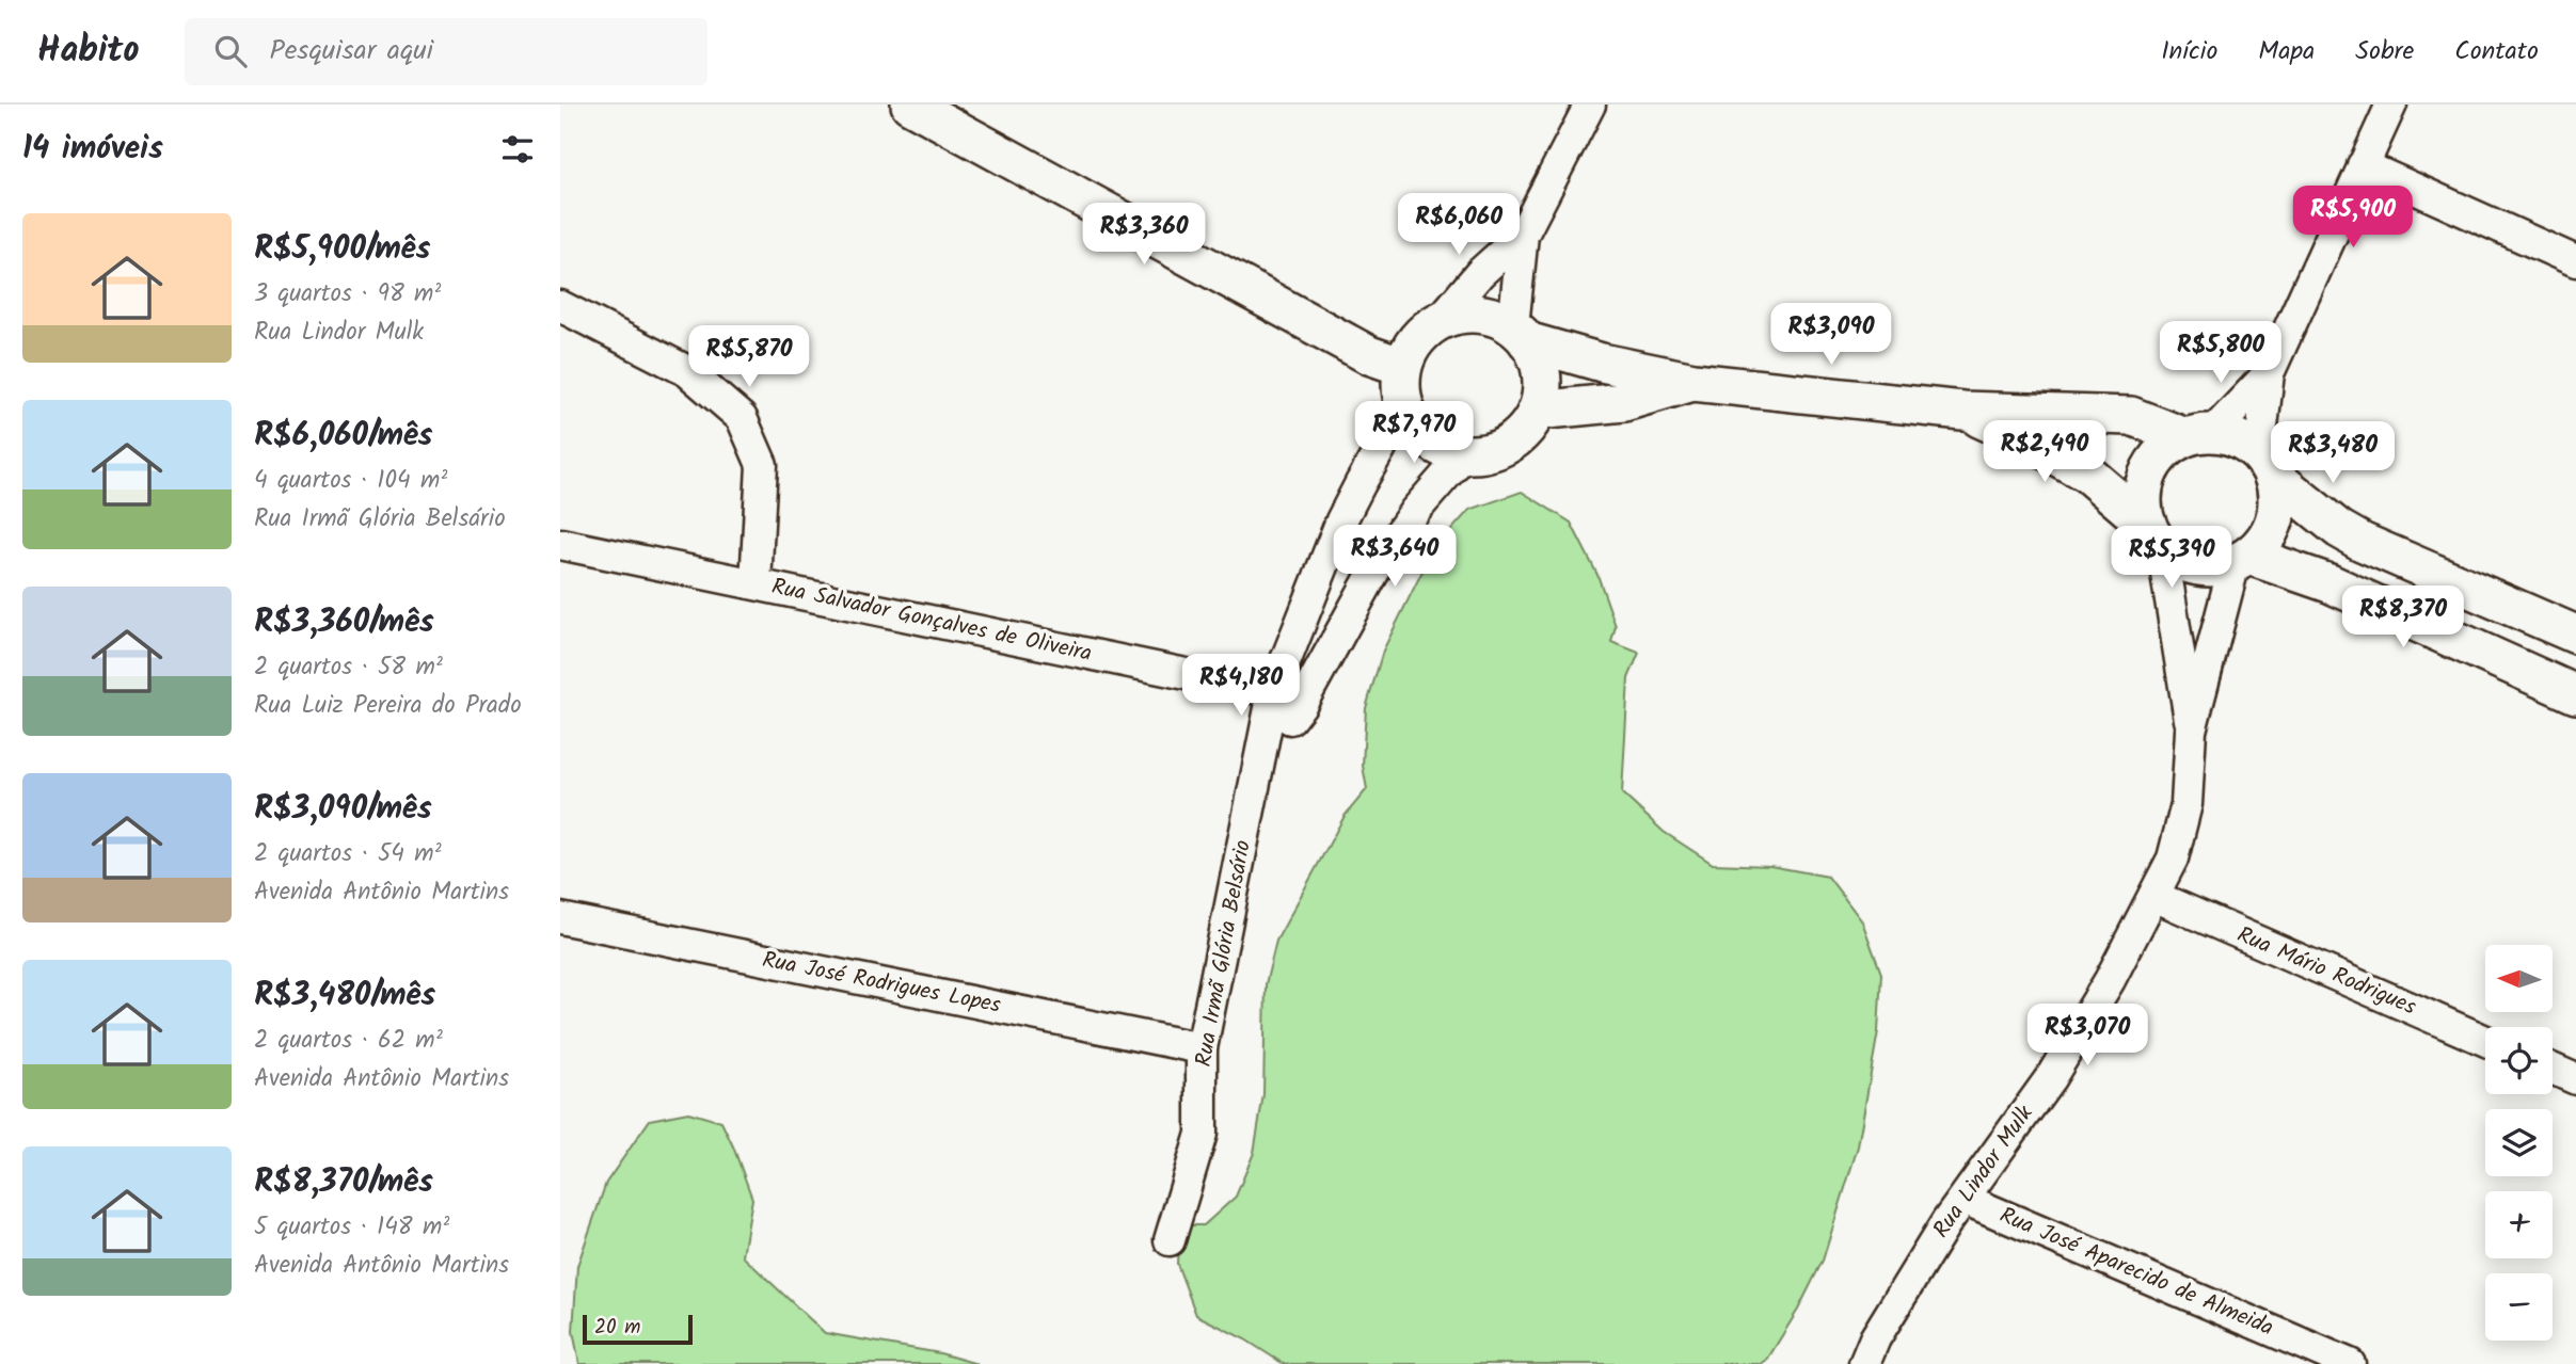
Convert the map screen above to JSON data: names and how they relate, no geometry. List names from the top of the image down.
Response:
{
  "streets": {
    "street": [
      "Rua Salvador Gonçalves de Oliveira",
      "Rua Irmã Glória Belsário",
      "Rua Mário Rodrigues",
      "Rua José Rodrigues Lopes",
      "Rua Lindor Mulk",
      "Rua José Aparecido de Almeida"
    ]
  },
  "crossings": [
    ["Rua Salvador Gonçalves de Oliveira", "Rua Irmã Glória Belsário"],
    ["Rua Irmã Glória Belsário", "Rua José Rodrigues Lopes"],
    ["Rua Mário Rodrigues", "Rua Lindor Mulk"],
    ["Rua Lindor Mulk", "Rua José Aparecido de Almeida"]
  ],
  "scale_bar": "20 m",
  "north": "left",
  "page": {
    "header": "Habito",
    "search": "Pesquisar aqui",
    "nav": [
      "Início",
      "Mapa",
      "Sobre",
      "Contato"
    ],
    "heading": "14 imóveis",
    "price": [
      "R$5,900",
      "R$6,060",
      "R$3,360",
      "R$3,090",
      "R$5,800",
      "R$5,870",
      "R$7,970",
      "R$2,490",
      "R$3,480",
      "R$3,640",
      "R$5,390",
      "R$8,370",
      "R$4,180",
      "R$3,070"
    ],
    "list": [
      {
        "name": "R$5,900/mês",
        "note": "3 quartos · 98 m² · Rua Lindor Mulk"
      },
      {
        "name": "R$6,060/mês",
        "note": "4 quartos · 104 m² · Rua Irmã Glória Belsário"
      },
      {
        "name": "R$3,360/mês",
        "note": "2 quartos · 58 m² · Rua Luiz Pereira do Prado"
      },
      {
        "name": "R$3,090/mês",
        "note": "2 quartos · 54 m² · Avenida Antônio Martins"
      },
      {
        "name": "R$3,480/mês",
        "note": "2 quartos · 62 m² · Avenida Antônio Martins"
      },
      {
        "name": "R$8,370/mês",
        "note": "5 quartos · 148 m² · Avenida Antônio Martins"
      }
    ],
    "map_buttons": ["+", "−"],
    "scale": "20 m"
  }
}
